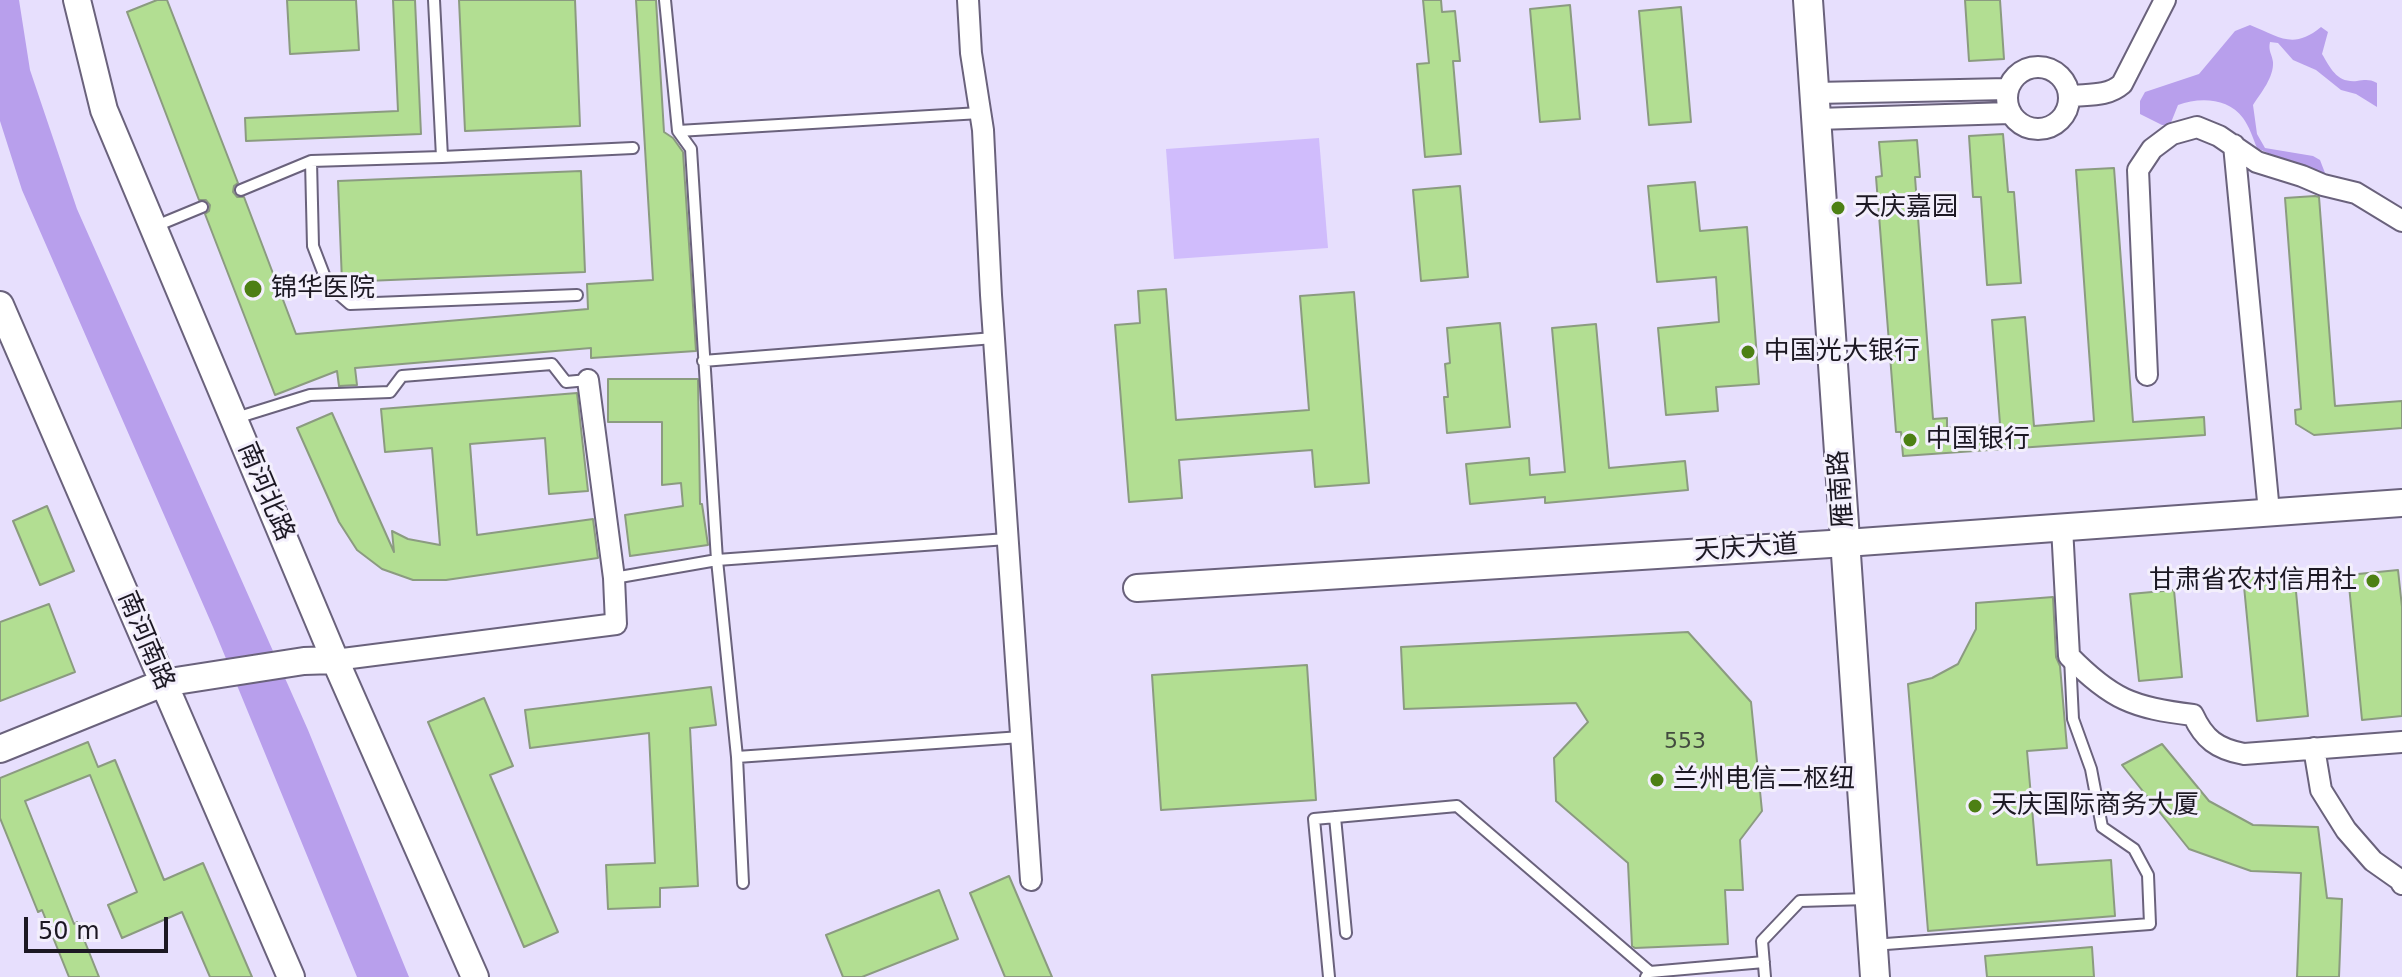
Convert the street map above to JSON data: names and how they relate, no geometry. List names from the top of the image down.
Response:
{
  "streets": {
    "main road": ["雁南路"],
    "street": ["南河北路", "天庆大道", "南河南路"]
  },
  "crossings": [
    ["雁南路", "天庆大道"]
  ],
  "places": [
    "天庆嘉园",
    "锦华医院",
    "中国光大银行",
    "中国银行",
    "甘肃省农村信用社",
    "兰州电信二枢纽",
    "天庆国际商务大厦"
  ],
  "house_numbers": ["553"],
  "scale_bar": "50 m"
}
